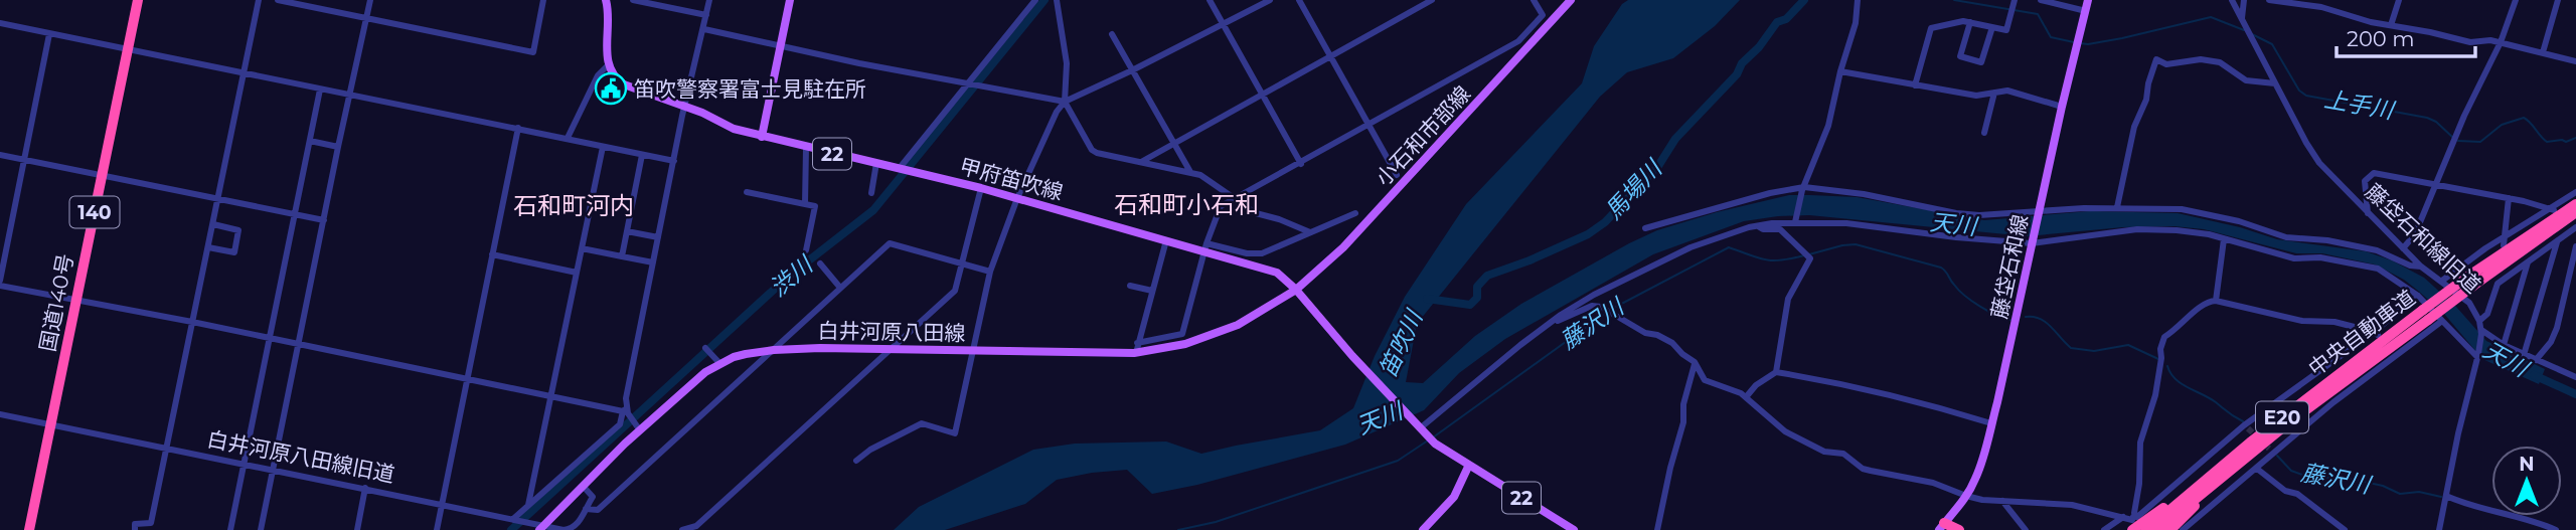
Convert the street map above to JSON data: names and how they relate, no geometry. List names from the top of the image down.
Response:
{
  "streets": {
    "highway": [
      "140",
      "国道140号",
      "中央自動車道",
      "E20"
    ],
    "main road": [
      "小石和市部線",
      "22",
      "甲府笛吹線",
      "藤垈石和線",
      "白井河原八田線"
    ],
    "street": ["藤垈石和線旧道", "白井河原八田線旧道"]
  },
  "crossings": [
    ["小石和市部線", "甲府笛吹線"],
    ["小石和市部線", "白井河原八田線"],
    ["22", "甲府笛吹線"],
    ["甲府笛吹線", "白井河原八田線"],
    ["国道140号", "白井河原八田線旧道"],
    ["白井河原八田線", "白井河原八田線旧道"]
  ],
  "districts": ["石和町小石和", "石和町河内"],
  "water": [
    "上手川",
    "馬場川",
    "天川",
    "渋川",
    "藤沢川",
    "笛吹川"
  ],
  "places": {
    "public building": ["笛吹警察署富士見駐在所"]
  },
  "scale_bar": "200 m",
  "north": "top"
}
